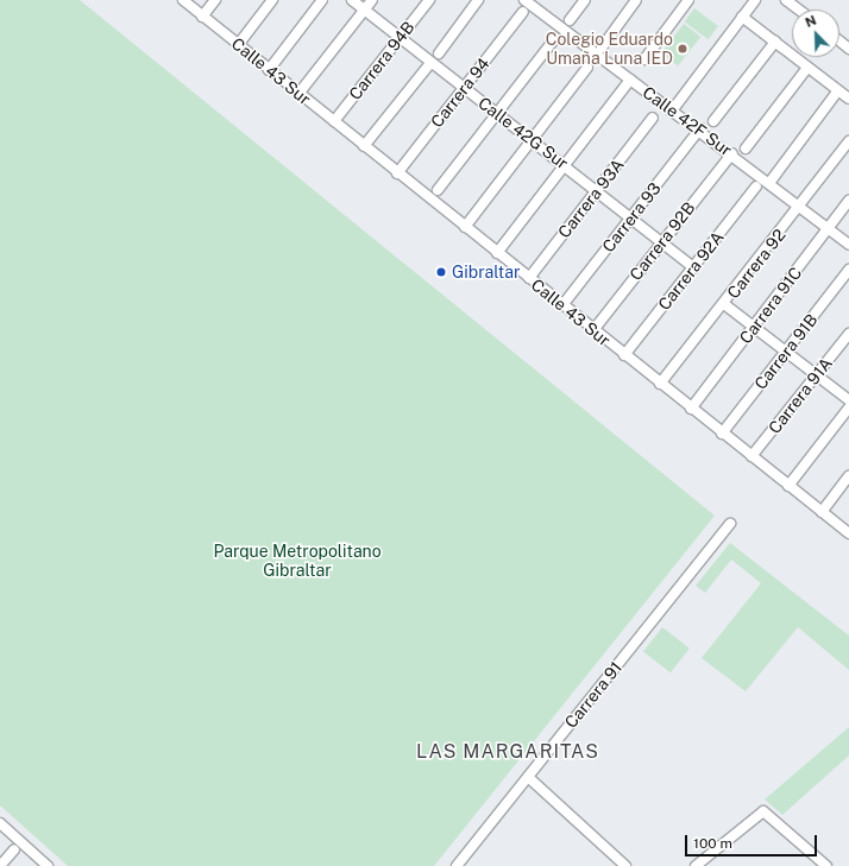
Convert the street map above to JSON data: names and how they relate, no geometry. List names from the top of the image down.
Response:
{
  "streets": {
    "street": [
      "Carrera 94B",
      "Calle 43 Sur",
      "Carrera 94",
      "Calle 42F Sur",
      "Calle 42G Sur",
      "Carrera 93A",
      "Carrera 93",
      "Carrera 92B",
      "Carrera 92",
      "Carrera 92A",
      "Carrera 91C",
      "Carrera 91B",
      "Carrera 91A",
      "Carrera 91"
    ]
  },
  "crossings": [
    ["Carrera 94B", "Calle 43 Sur"],
    ["Carrera 94B", "Calle 42G Sur"],
    ["Calle 43 Sur", "Carrera 94"],
    ["Calle 43 Sur", "Carrera 93A"],
    ["Calle 43 Sur", "Carrera 93"],
    ["Calle 43 Sur", "Carrera 92B"],
    ["Calle 43 Sur", "Carrera 92"],
    ["Calle 43 Sur", "Carrera 92A"],
    ["Calle 43 Sur", "Carrera 91C"],
    ["Calle 43 Sur", "Carrera 91B"],
    ["Calle 43 Sur", "Carrera 91A"],
    ["Carrera 94", "Calle 42G Sur"],
    ["Calle 42F Sur", "Carrera 93"],
    ["Calle 42F Sur", "Carrera 92B"],
    ["Calle 42F Sur", "Carrera 92"],
    ["Calle 42F Sur", "Carrera 91C"],
    ["Calle 42G Sur", "Carrera 93A"],
    ["Calle 42G Sur", "Carrera 93"],
    ["Calle 42G Sur", "Carrera 92B"],
    ["Calle 42G Sur", "Carrera 92A"]
  ],
  "districts": ["LAS MARGARITAS"],
  "parks": ["Parque Metropolitano Gibraltar"],
  "places": ["Colegio Eduardo Umaña Luna IED", "Gibraltar"],
  "scale_bar": "100 m",
  "north": "top left"
}
